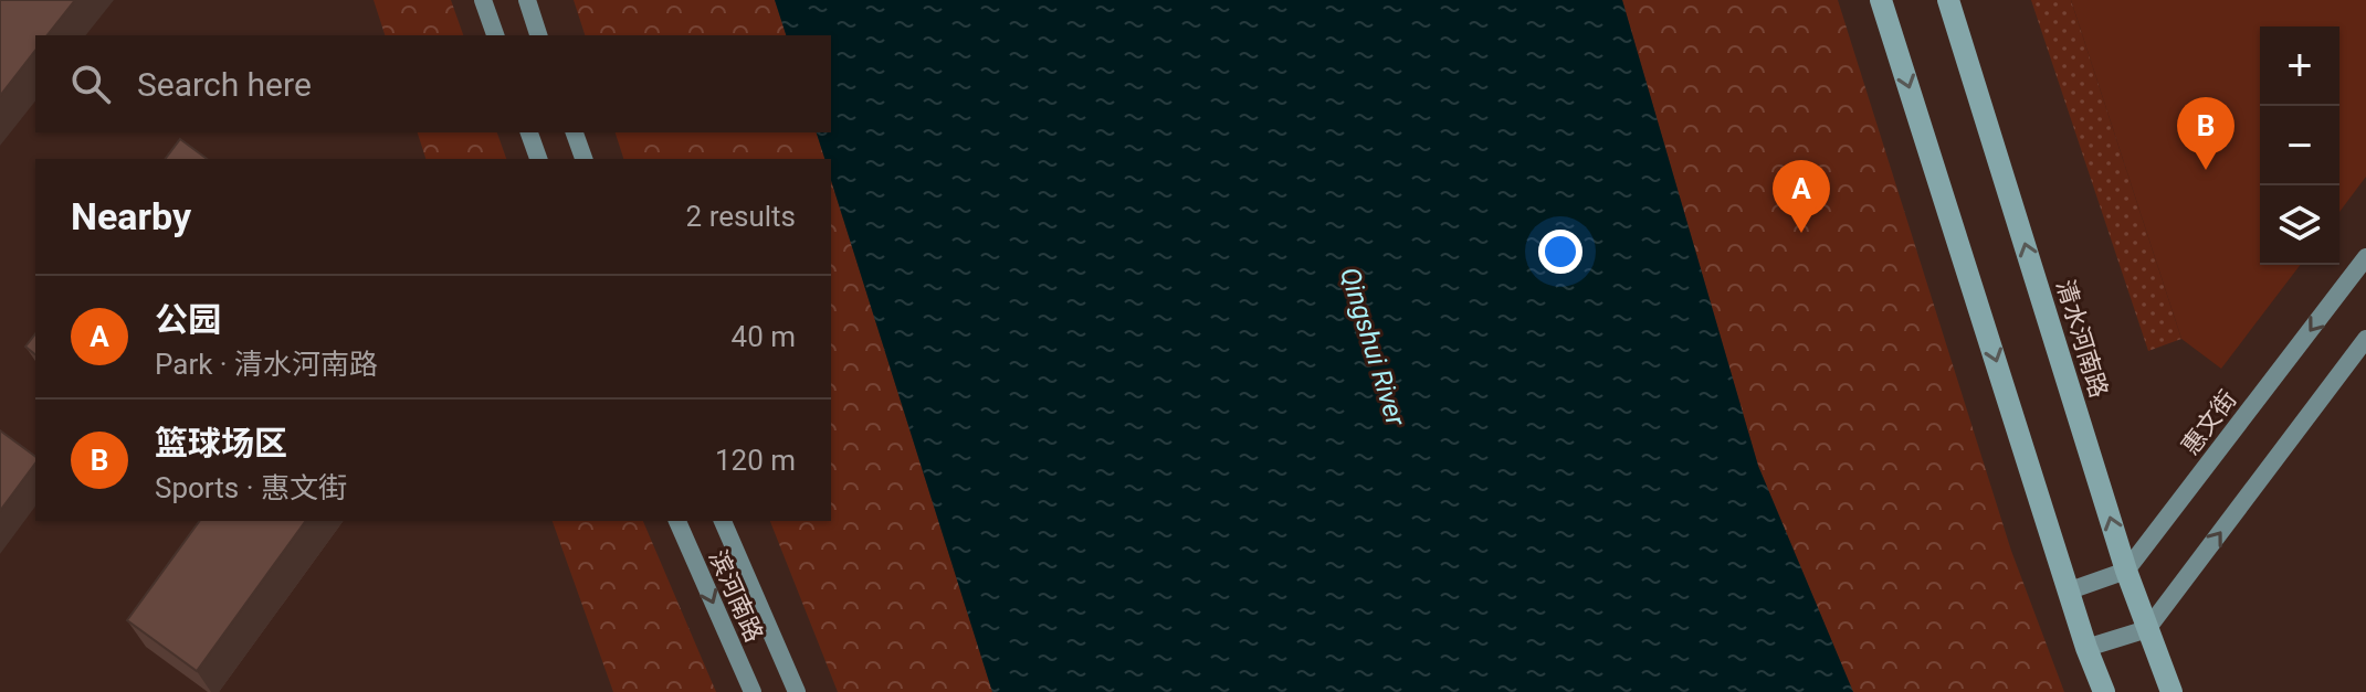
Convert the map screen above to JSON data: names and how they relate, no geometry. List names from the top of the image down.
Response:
{
  "streets": {
    "main road": ["清水河南路", "惠文街", "滨河南路"]
  },
  "crossings": [
    ["清水河南路", "惠文街"]
  ],
  "water": ["Qingshui River"],
  "page": {
    "map_buttons": ["+", "−"],
    "search": "Search here",
    "pins": ["B", "A"],
    "heading": ["Nearby", "2 results"],
    "list": [
      {
        "mark": "A",
        "name": "公园",
        "note": "Park · 清水河南路",
        "value": "40 m"
      },
      {
        "mark": "B",
        "name": "篮球场区",
        "note": "Sports · 惠文街",
        "value": "120 m"
      }
    ]
  }
}
